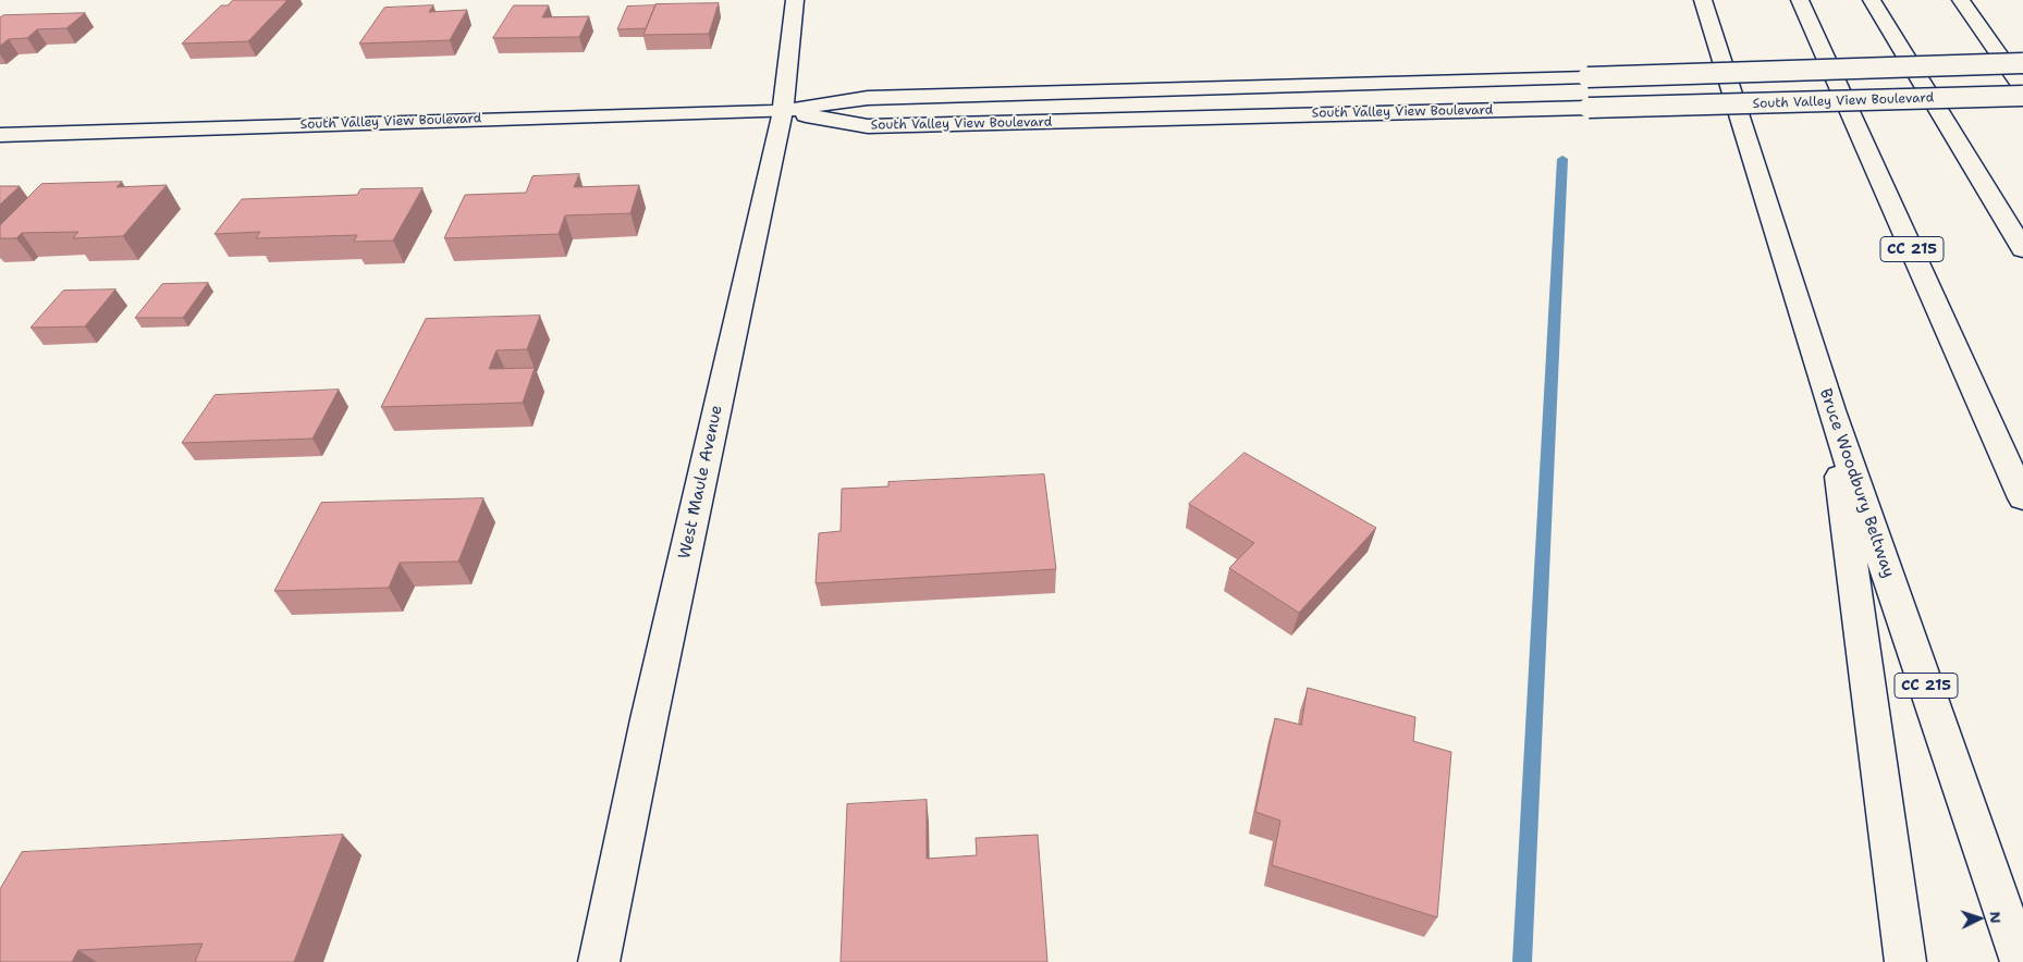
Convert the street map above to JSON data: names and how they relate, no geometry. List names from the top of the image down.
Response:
{
  "streets": {
    "main road": [
      "South Valley View Boulevard",
      "CC 215",
      "West Maule Avenue",
      "Bruce Woodbury Beltway"
    ]
  },
  "crossings": [
    ["South Valley View Boulevard", "West Maule Avenue"]
  ],
  "north": "right"
}
